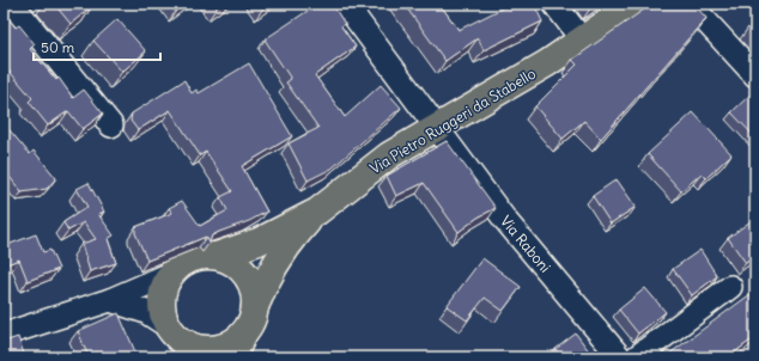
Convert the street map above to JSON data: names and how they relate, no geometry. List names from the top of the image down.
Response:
{
  "streets": {
    "main road": ["Via Pietro Ruggeri da Stabello"],
    "street": ["Via Raboni"]
  },
  "crossings": [
    ["Via Pietro Ruggeri da Stabello", "Via Raboni"]
  ],
  "scale_bar": "50 m"
}
